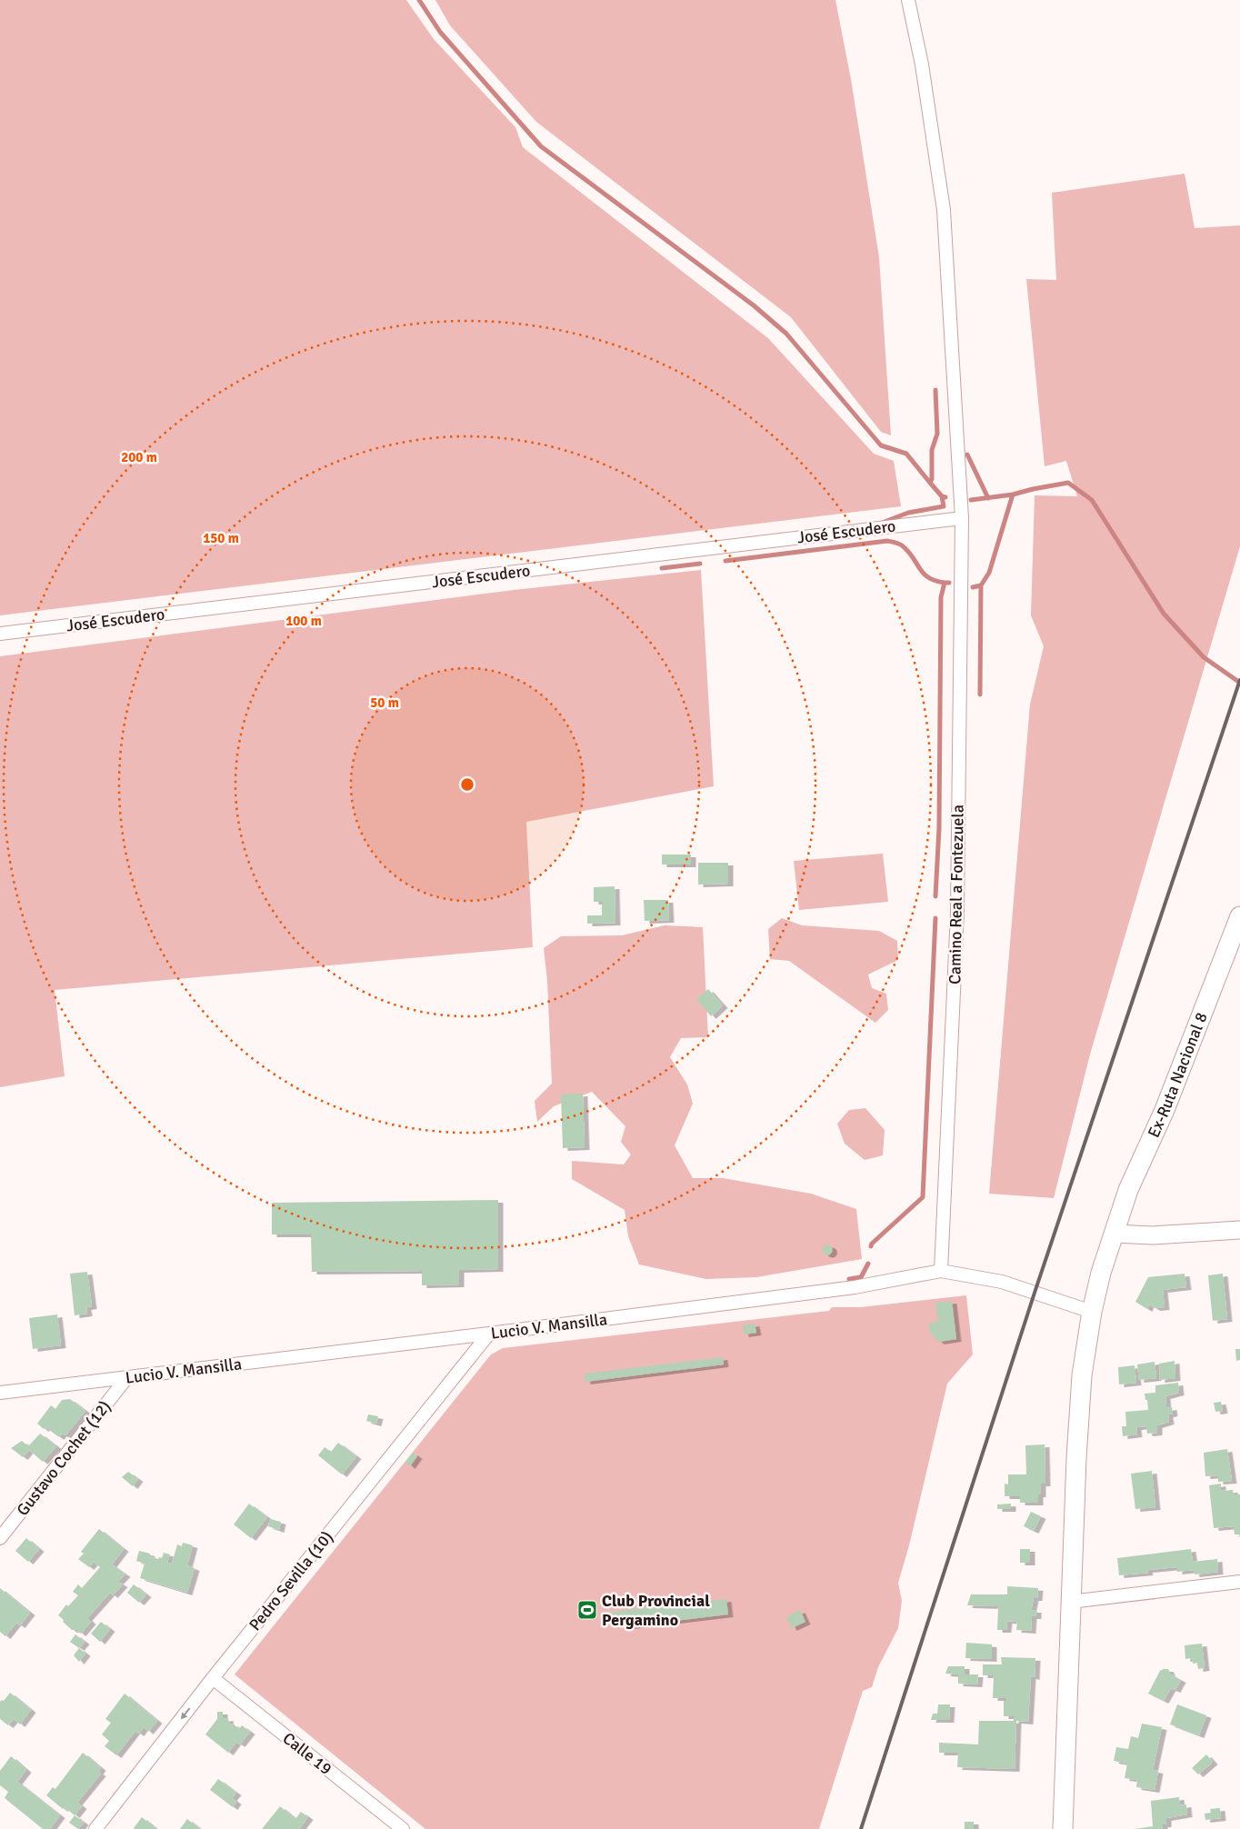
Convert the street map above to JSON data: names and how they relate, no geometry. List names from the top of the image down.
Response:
{
  "streets": {
    "main road": ["Ex-Ruta Nacional 8"],
    "street": [
      "José Escudero",
      "Camino Real a Fontezuela",
      "Lucio V. Mansilla",
      "Gustavo Cochet (12)",
      "Pedro Sevilla (10)",
      "Calle 19"
    ]
  },
  "crossings": [
    ["José Escudero", "Camino Real a Fontezuela"],
    ["Camino Real a Fontezuela", "Lucio V. Mansilla"],
    ["Ex-Ruta Nacional 8", "Lucio V. Mansilla"],
    ["Lucio V. Mansilla", "Gustavo Cochet (12)"],
    ["Lucio V. Mansilla", "Pedro Sevilla (10)"],
    ["Pedro Sevilla (10)", "Calle 19"]
  ],
  "places": {
    "sports": ["Club Provincial Pergamino"]
  },
  "rings": [
    "200 m",
    "150 m",
    "100 m",
    "50 m"
  ]
}
